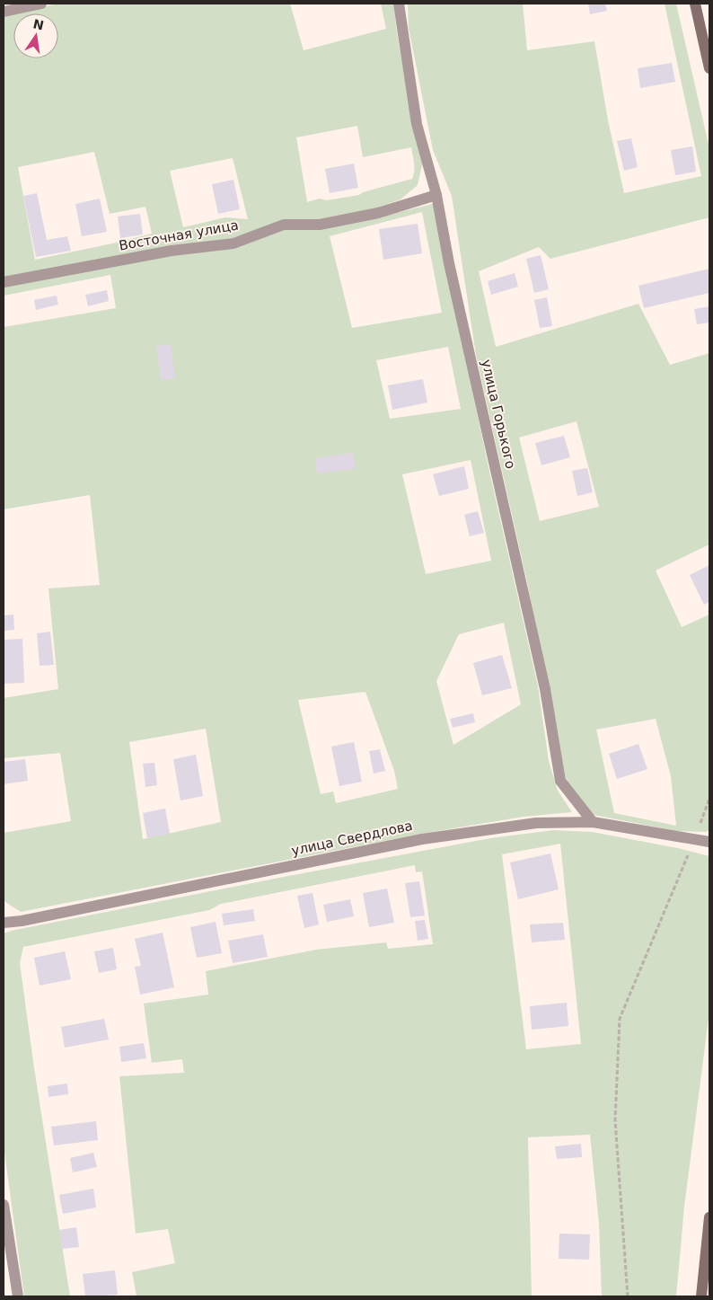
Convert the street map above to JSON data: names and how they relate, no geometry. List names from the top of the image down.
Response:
{
  "streets": {
    "street": ["Восточная улица", "улица Горького", "улица Свердлова"]
  },
  "crossings": [
    ["Восточная улица", "улица Горького"],
    ["улица Горького", "улица Свердлова"]
  ],
  "north": "top"
}
